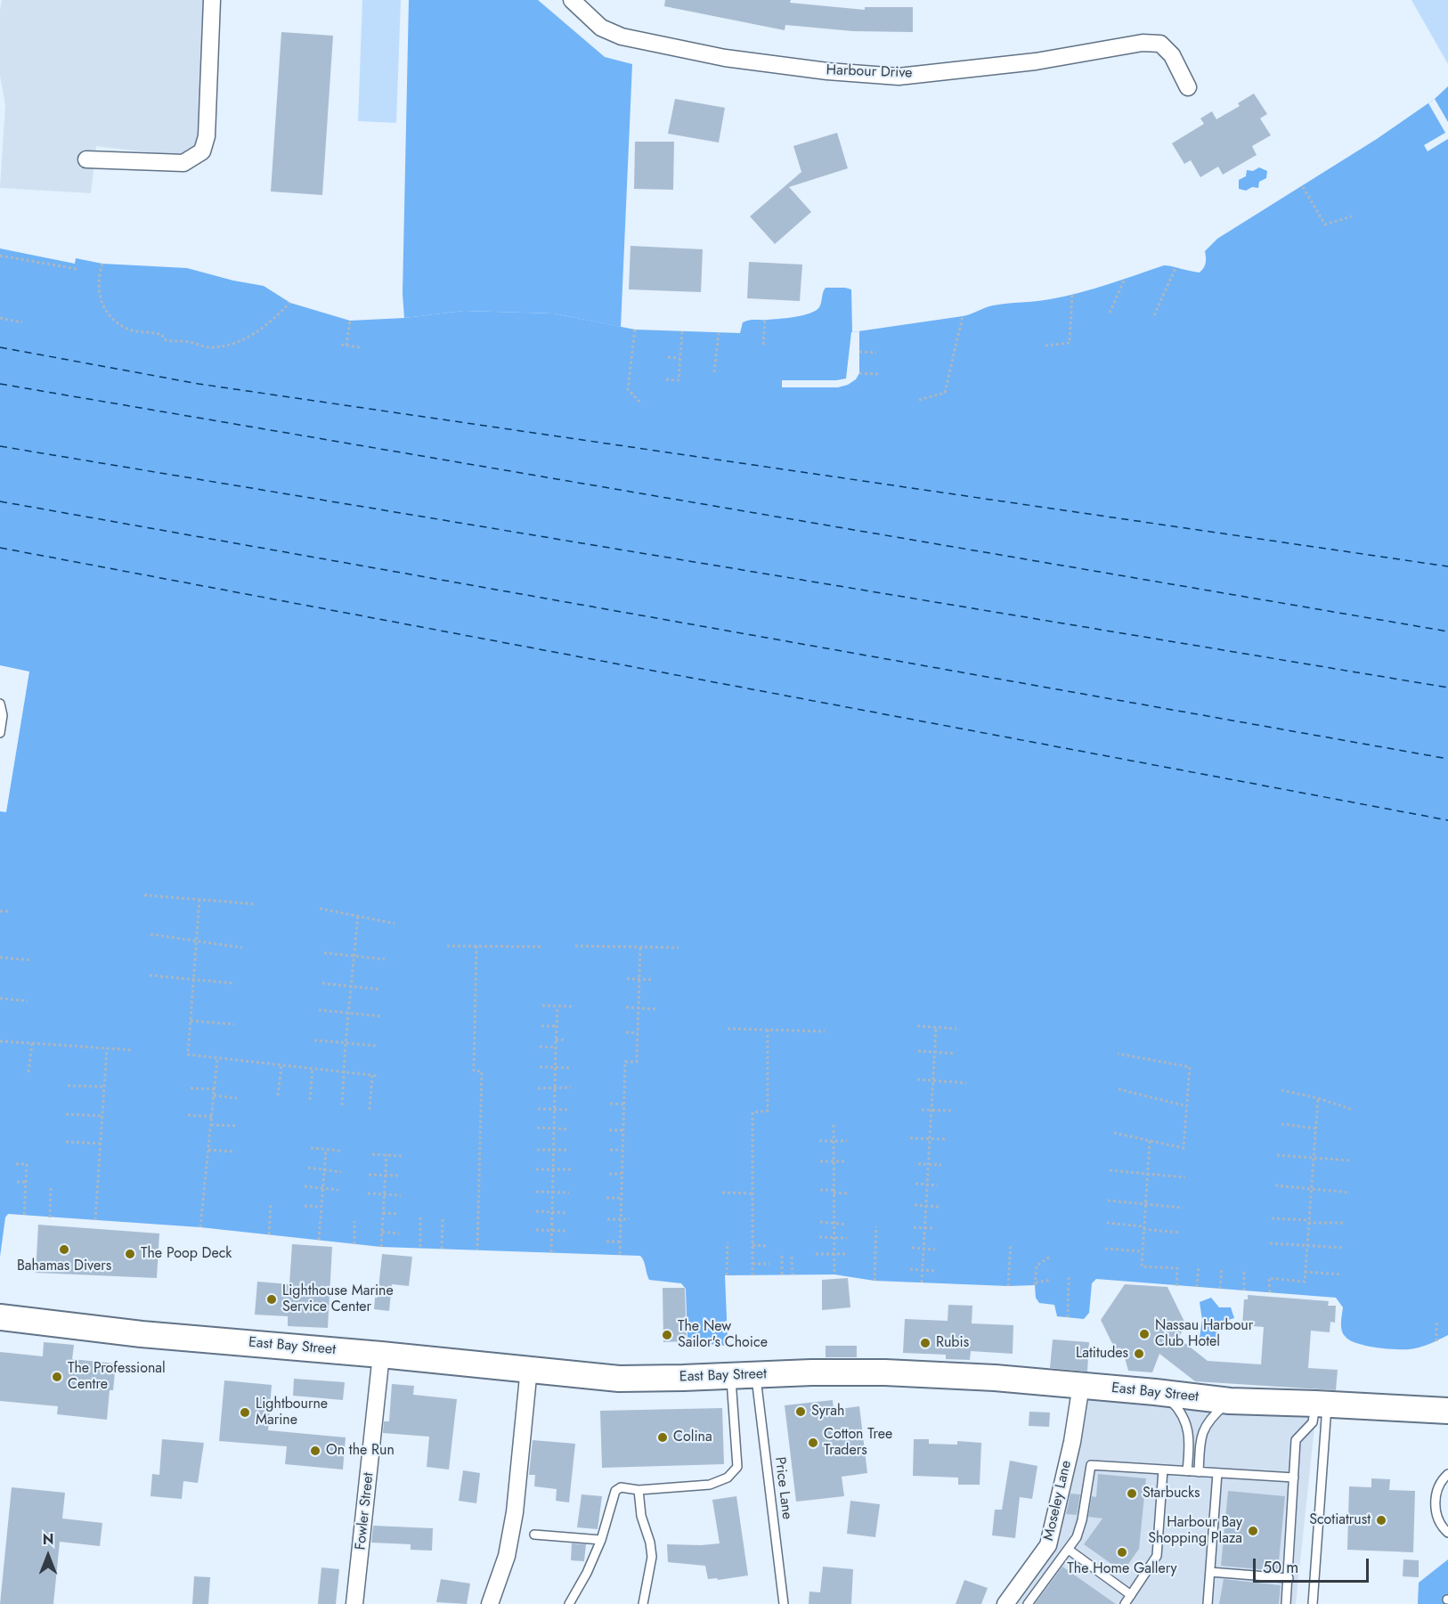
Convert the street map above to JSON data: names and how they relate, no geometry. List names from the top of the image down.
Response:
{
  "streets": {
    "highway": ["East Bay Street"],
    "street": ["Harbour Drive", "Moseley Lane", "Fowler Street"],
    "lane": ["Price Lane"]
  },
  "crossings": [
    ["East Bay Street", "Price Lane"],
    ["East Bay Street", "Moseley Lane"],
    ["East Bay Street", "Fowler Street"]
  ],
  "places": [
    "Bahamas Divers",
    "The Poop Deck",
    "Lighthouse Marine Service Center",
    "Nassau Harbour Club Hotel",
    "The New Sailor's Choice",
    "Rubis",
    "Latitudes",
    "The Professional Centre",
    "Syrah",
    "Lightbourne Marine",
    "Colina",
    "Cotton Tree Traders",
    "On the Run",
    "Starbucks",
    "Scotiatrust",
    "Harbour Bay Shopping Plaza",
    "The Home Gallery"
  ],
  "scale_bar": "50 m",
  "north": "top"
}
